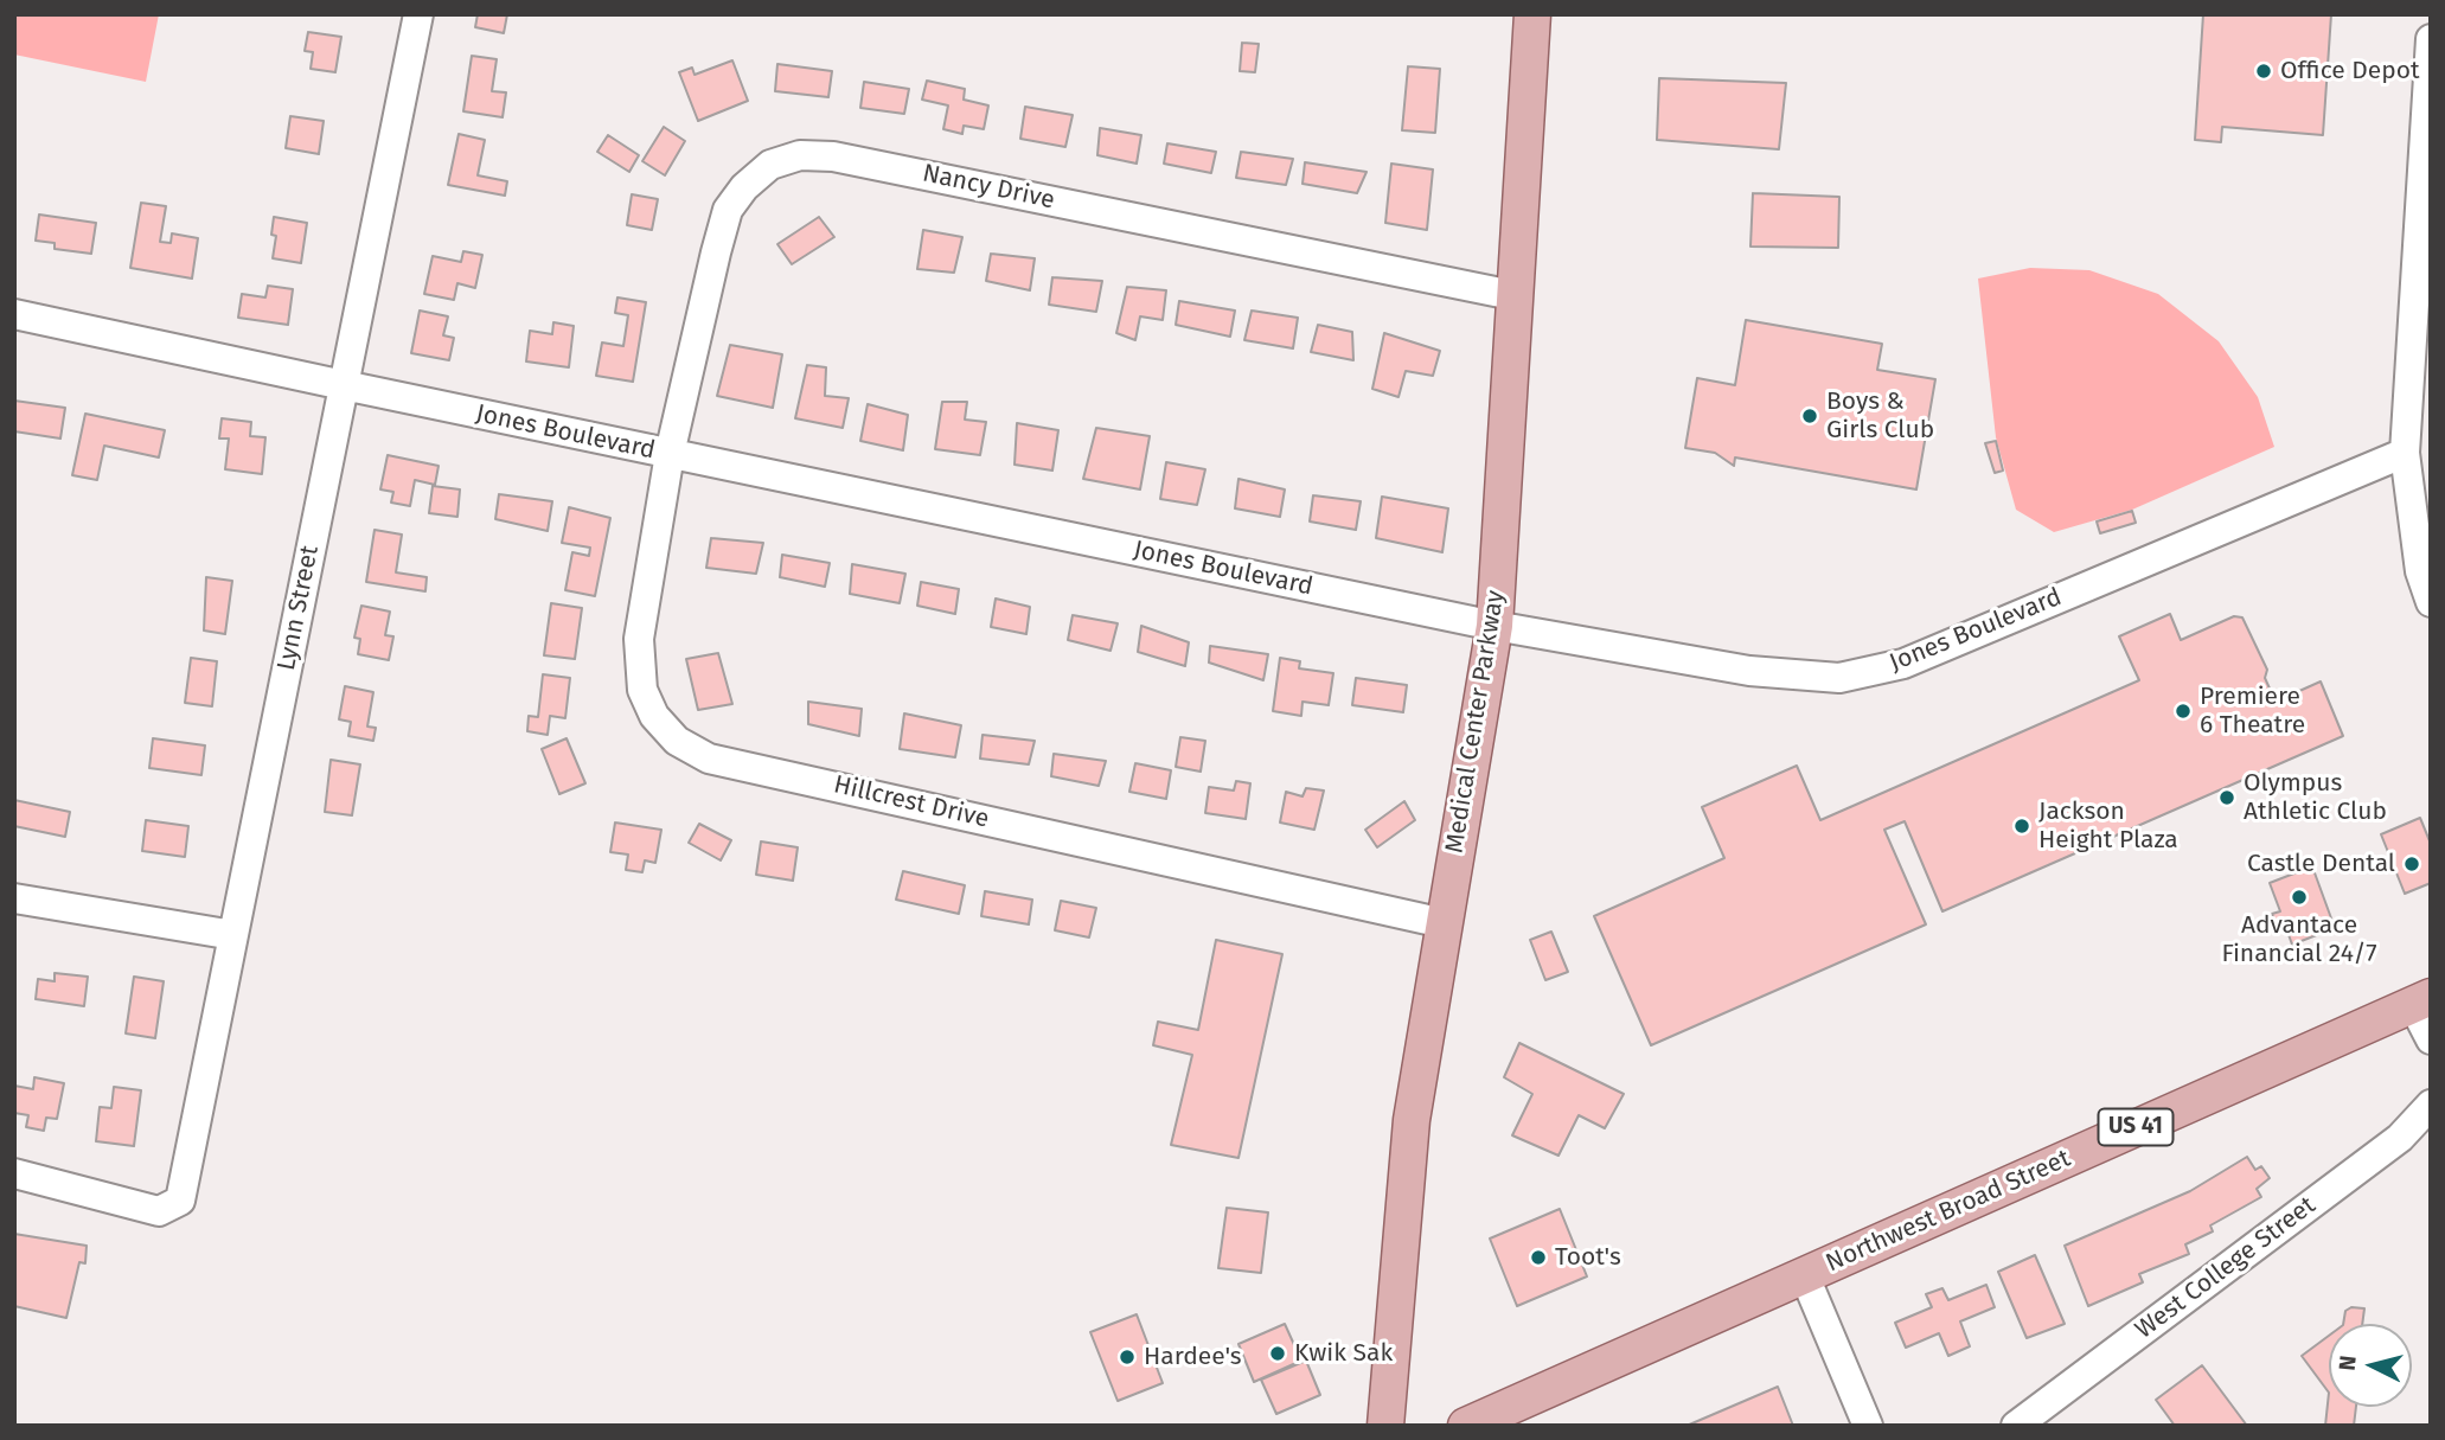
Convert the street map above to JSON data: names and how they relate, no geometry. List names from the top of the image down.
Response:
{
  "streets": {
    "main road": ["Medical Center Parkway", "US 41", "Northwest Broad Street"],
    "street": [
      "Nancy Drive",
      "Jones Boulevard",
      "Lynn Street",
      "Hillcrest Drive",
      "West College Street"
    ]
  },
  "crossings": [
    ["Nancy Drive", "Jones Boulevard"],
    ["Nancy Drive", "Medical Center Parkway"],
    ["Nancy Drive", "Hillcrest Drive"],
    ["Jones Boulevard", "Lynn Street"],
    ["Jones Boulevard", "Medical Center Parkway"],
    ["Jones Boulevard", "Hillcrest Drive"],
    ["Medical Center Parkway", "Hillcrest Drive"]
  ],
  "places": [
    "Office Depot",
    "Boys & Girls Club",
    "Premiere 6 Theatre",
    "Olympus Athletic Club",
    "Jackson Height Plaza",
    "Castle Dental",
    "Advantace Financial 24/7",
    "Toot's",
    "Kwik Sak",
    "Hardee's"
  ],
  "north": "left"
}
